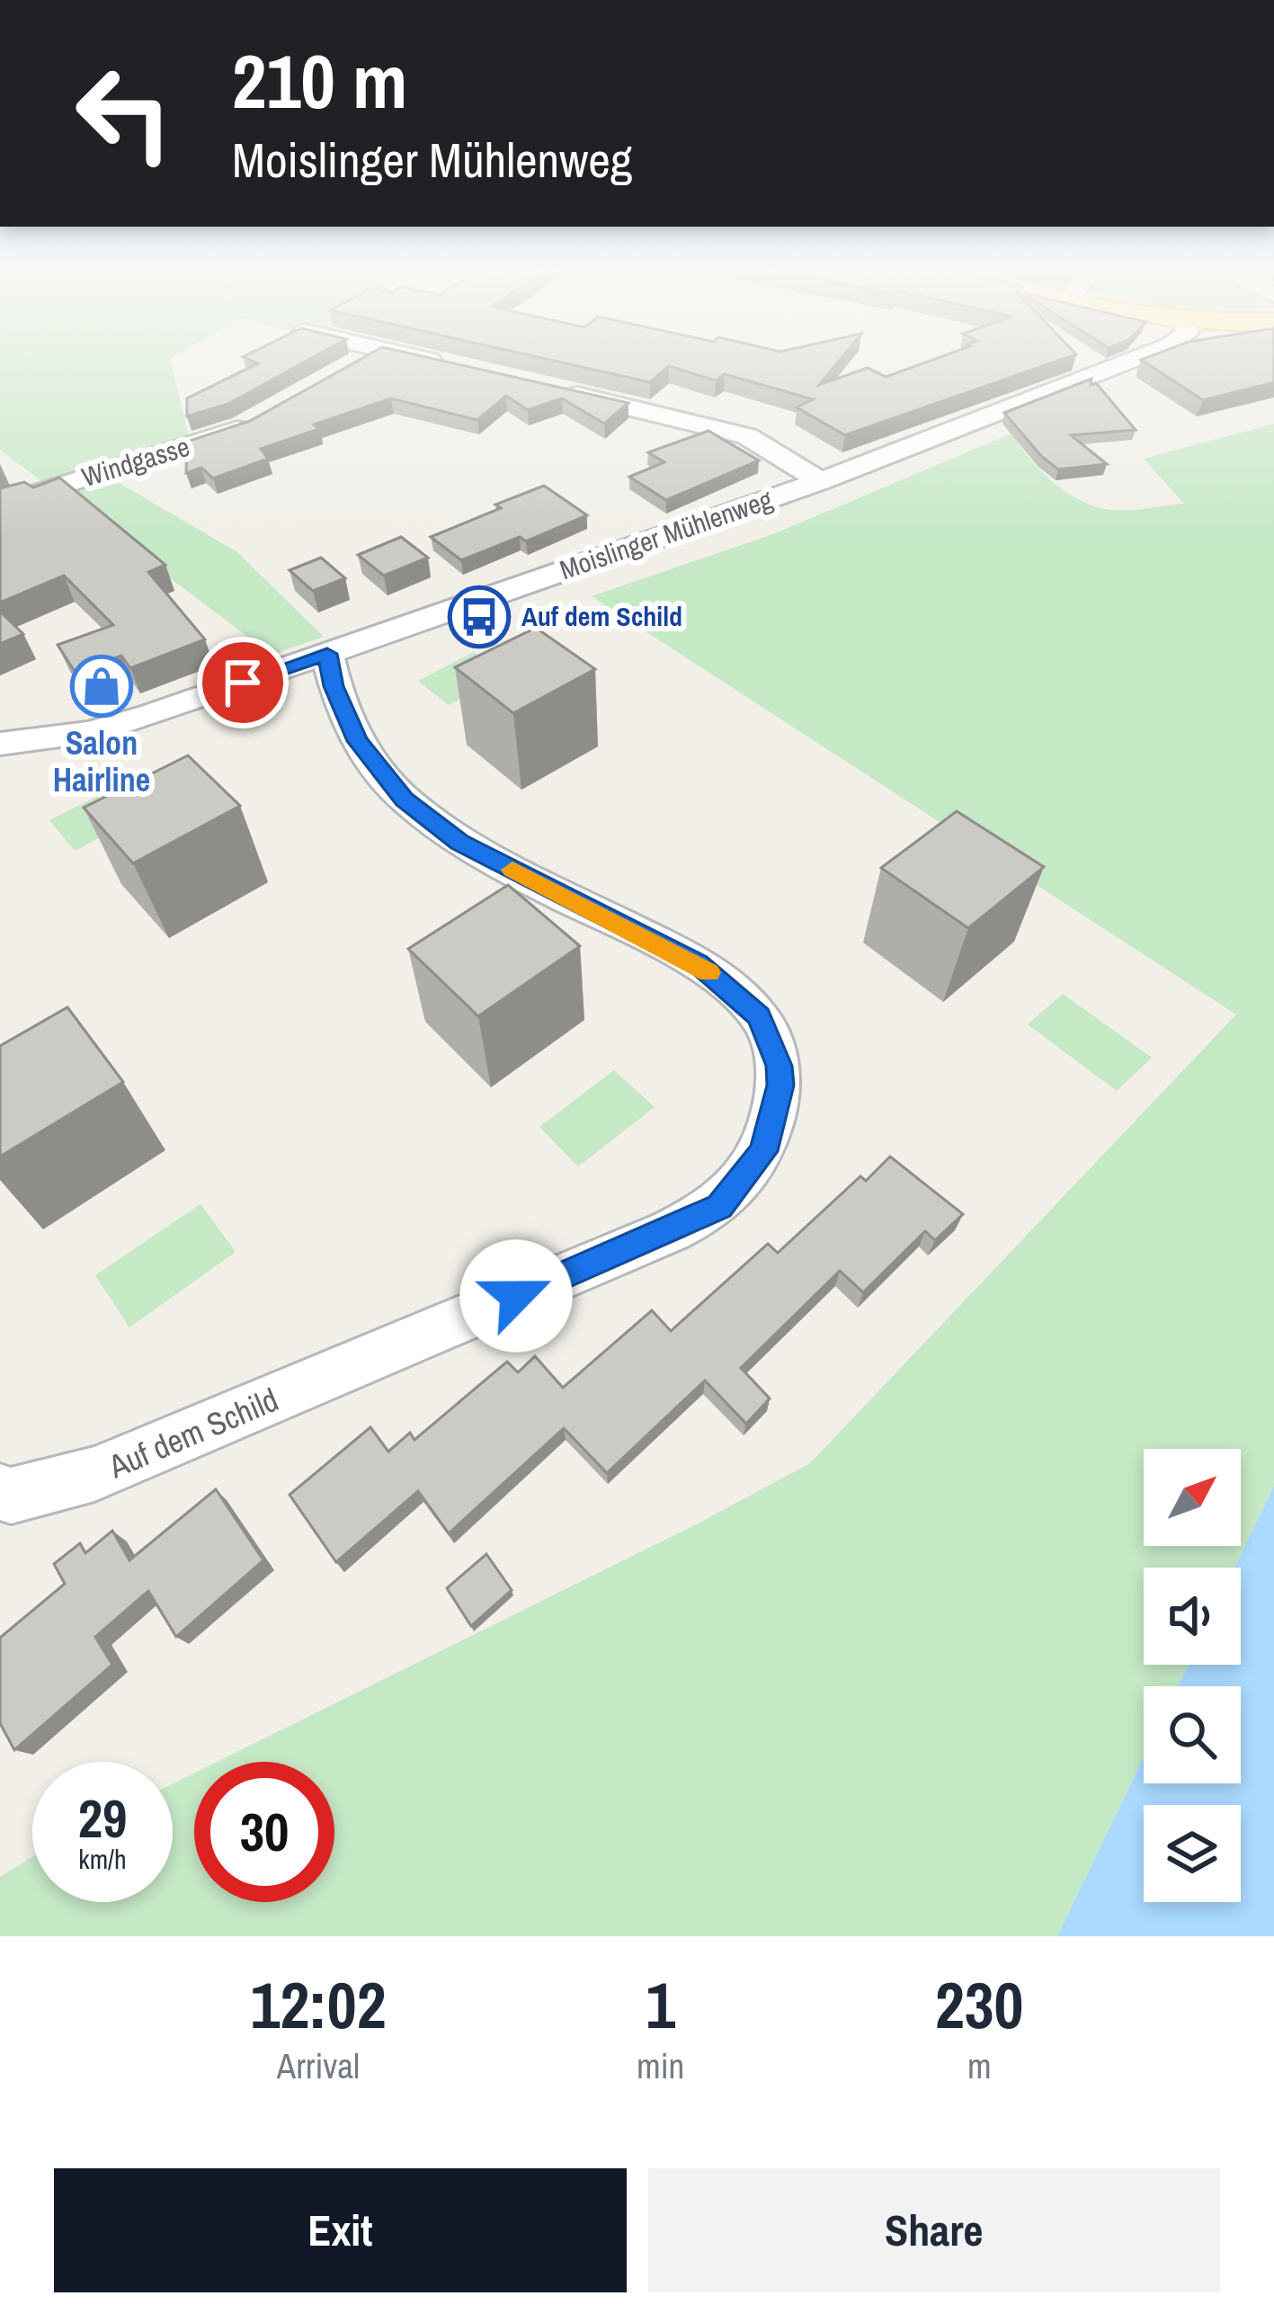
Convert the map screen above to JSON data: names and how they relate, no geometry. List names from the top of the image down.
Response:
{
  "streets": {
    "street": ["Windgasse", "Moislinger Mühlenweg", "Auf dem Schild"]
  },
  "crossings": [
    ["Moislinger Mühlenweg", "Auf dem Schild"]
  ],
  "places": {
    "bus stop": ["Auf dem Schild"],
    "shop": ["Salon Hairline"]
  },
  "north": "top right",
  "page": {
    "turn": ["210 m", "Moislinger Mühlenweg"],
    "speed": "29 km/h",
    "limit": "30",
    "eta": [
      "12:02",
      "Arrival",
      "1",
      "min",
      "230",
      "m"
    ],
    "buttons": ["Exit", "Share"]
  }
}
